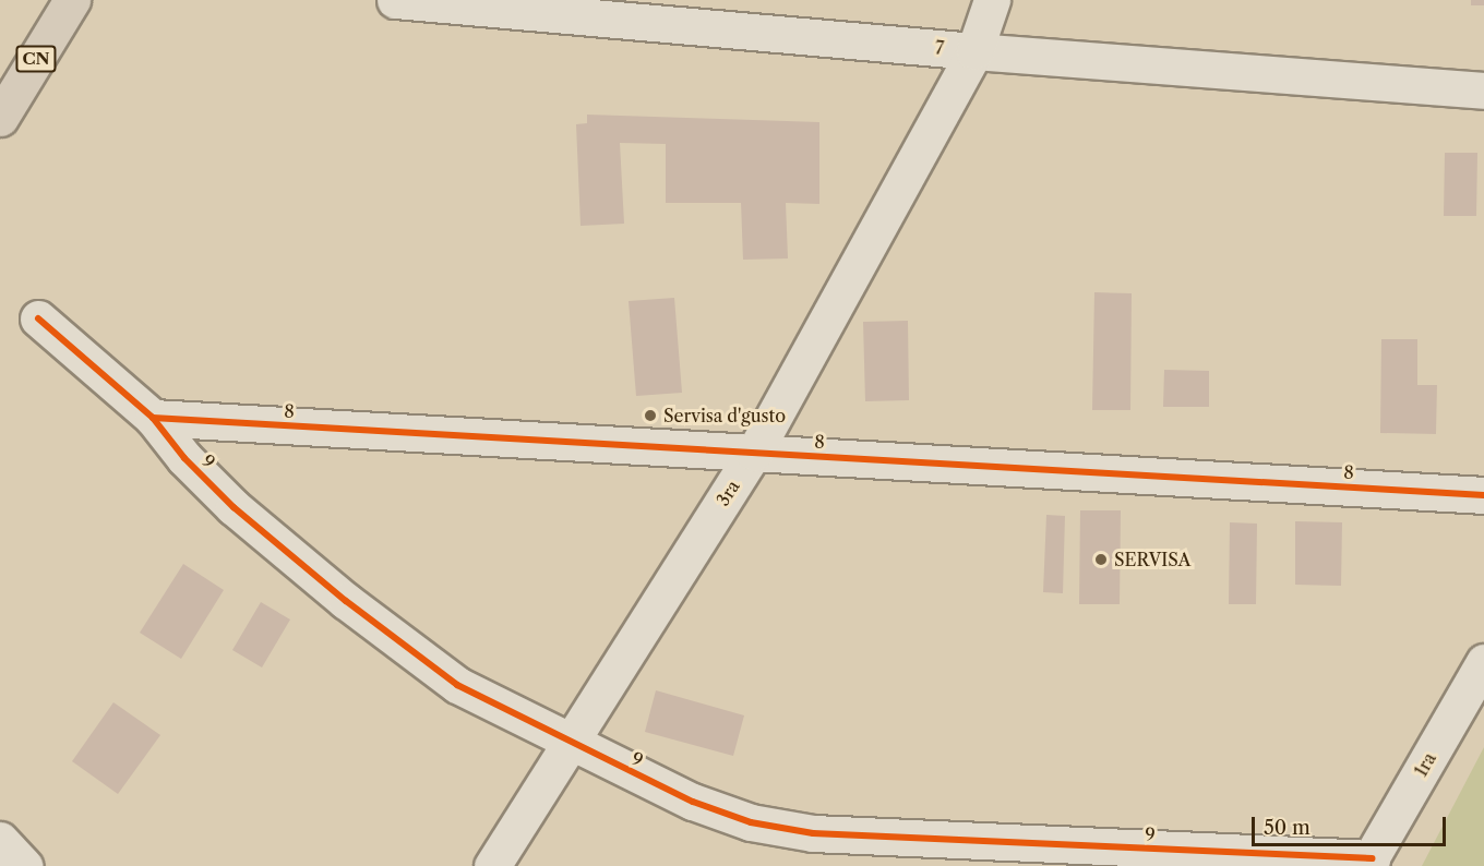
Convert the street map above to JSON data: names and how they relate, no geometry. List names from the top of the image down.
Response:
{
  "streets": {
    "highway": ["CN"],
    "street": [
      "7",
      "8",
      "9",
      "3ra",
      "1ra"
    ]
  },
  "crossings": [
    ["7", "3ra"],
    ["8", "9"],
    ["8", "3ra"],
    ["9", "3ra"],
    ["9", "1ra"]
  ],
  "places": ["Servisa d'gusto", "SERVISA"],
  "scale_bar": "50 m"
}
